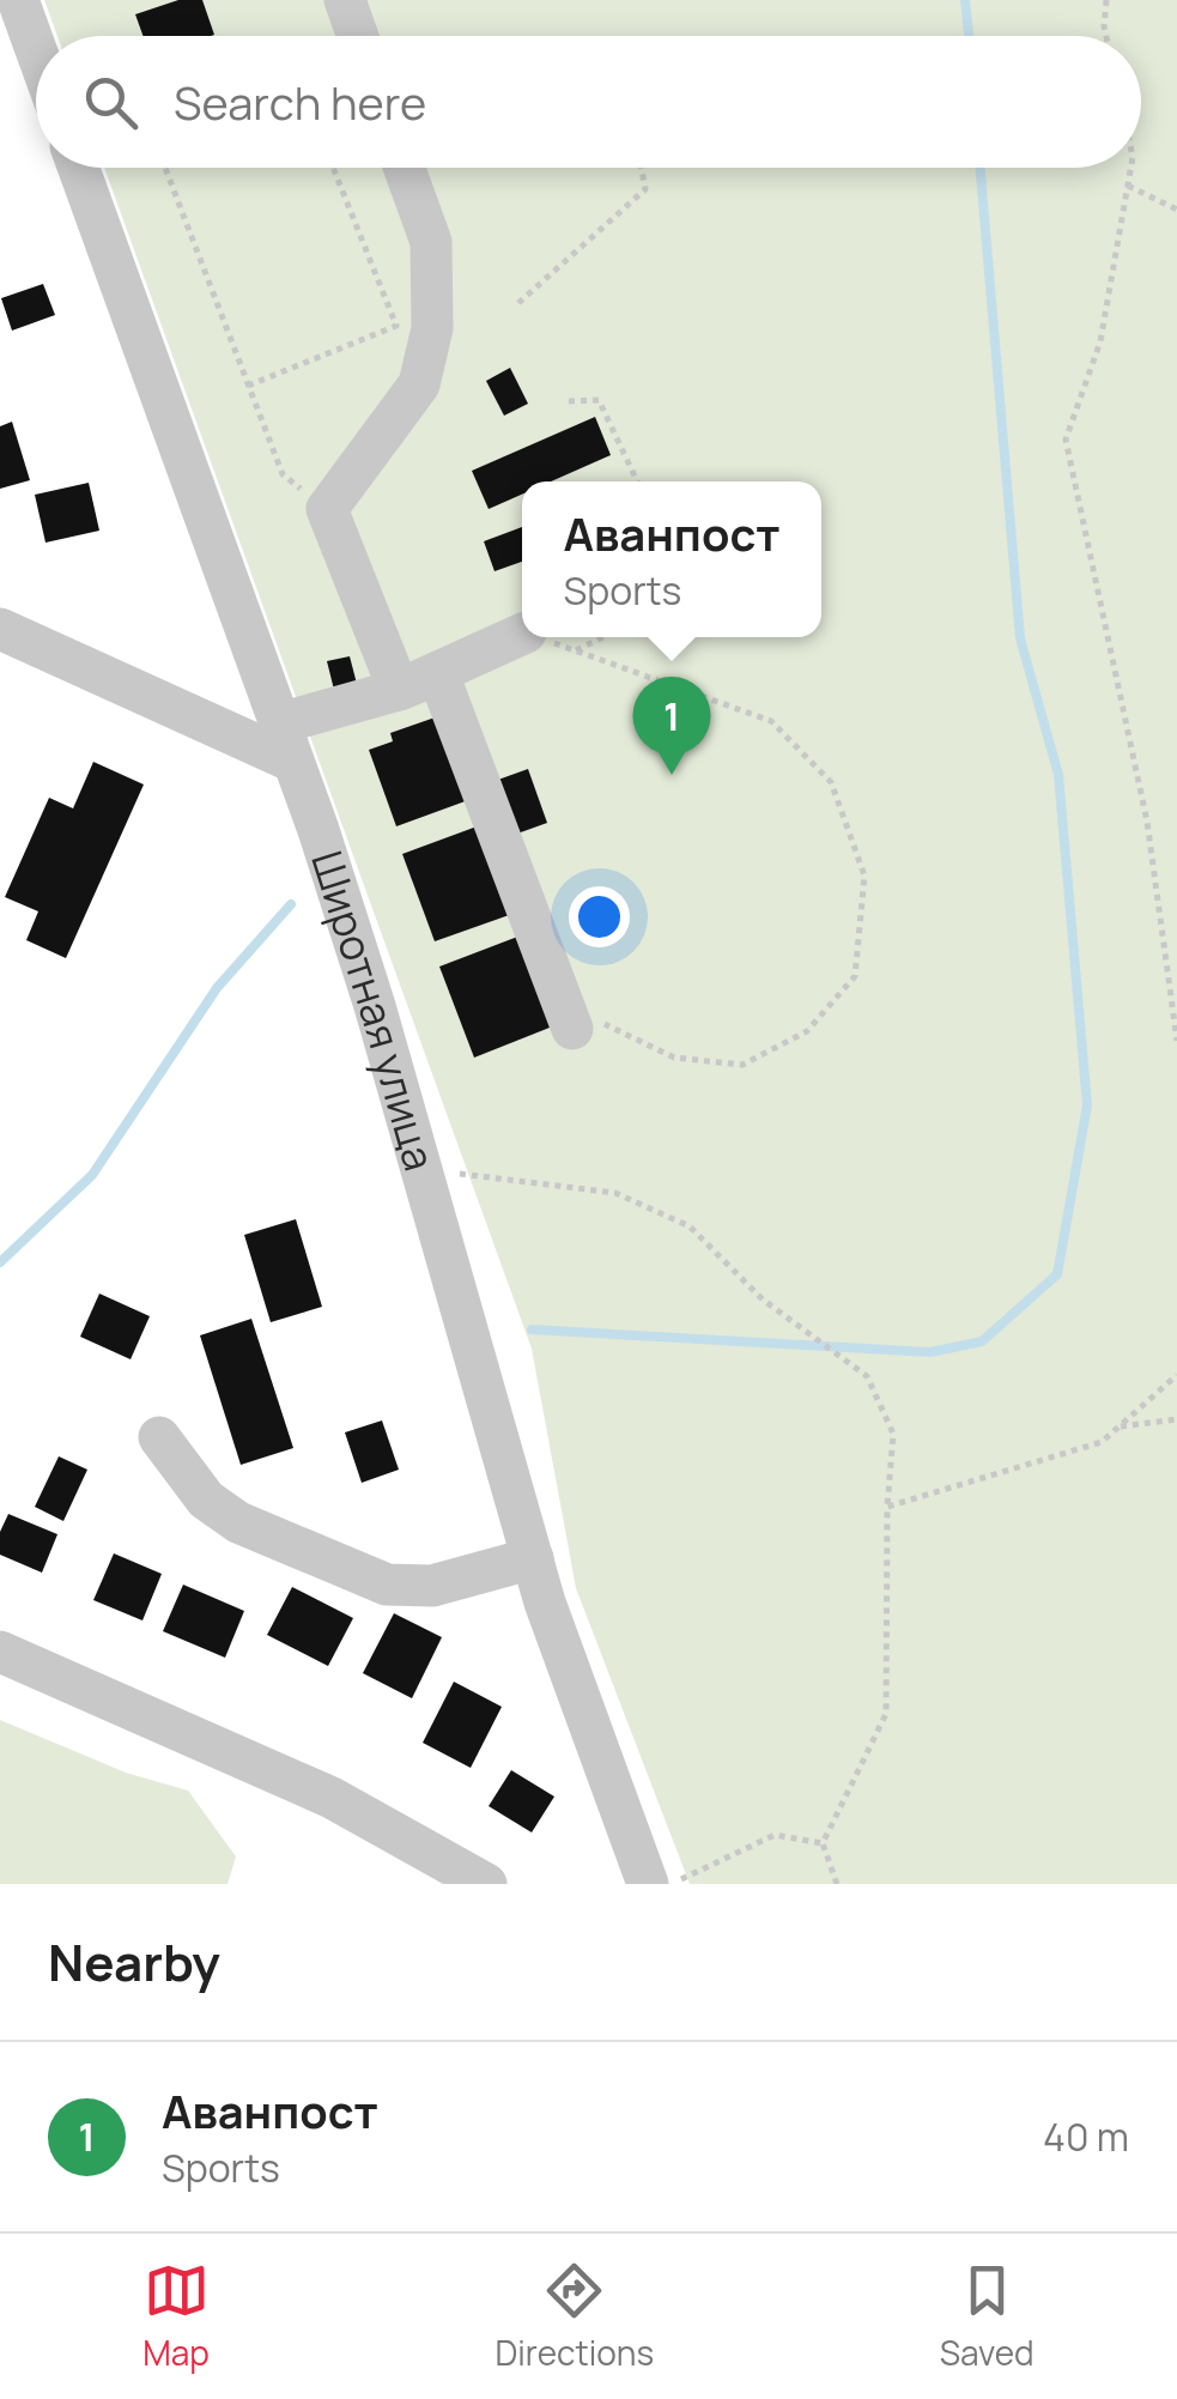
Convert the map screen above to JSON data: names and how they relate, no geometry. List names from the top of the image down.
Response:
{
  "streets": {
    "street": ["Широтная улица"]
  },
  "page": {
    "search": "Search here",
    "popup": ["Аванпост", "Sports"],
    "pins": "1",
    "heading": "Nearby",
    "list": [
      {
        "mark": "1",
        "name": "Аванпост",
        "note": "Sports",
        "value": "40 m"
      }
    ],
    "nav": ["Map", "Directions", "Saved"]
  }
}
